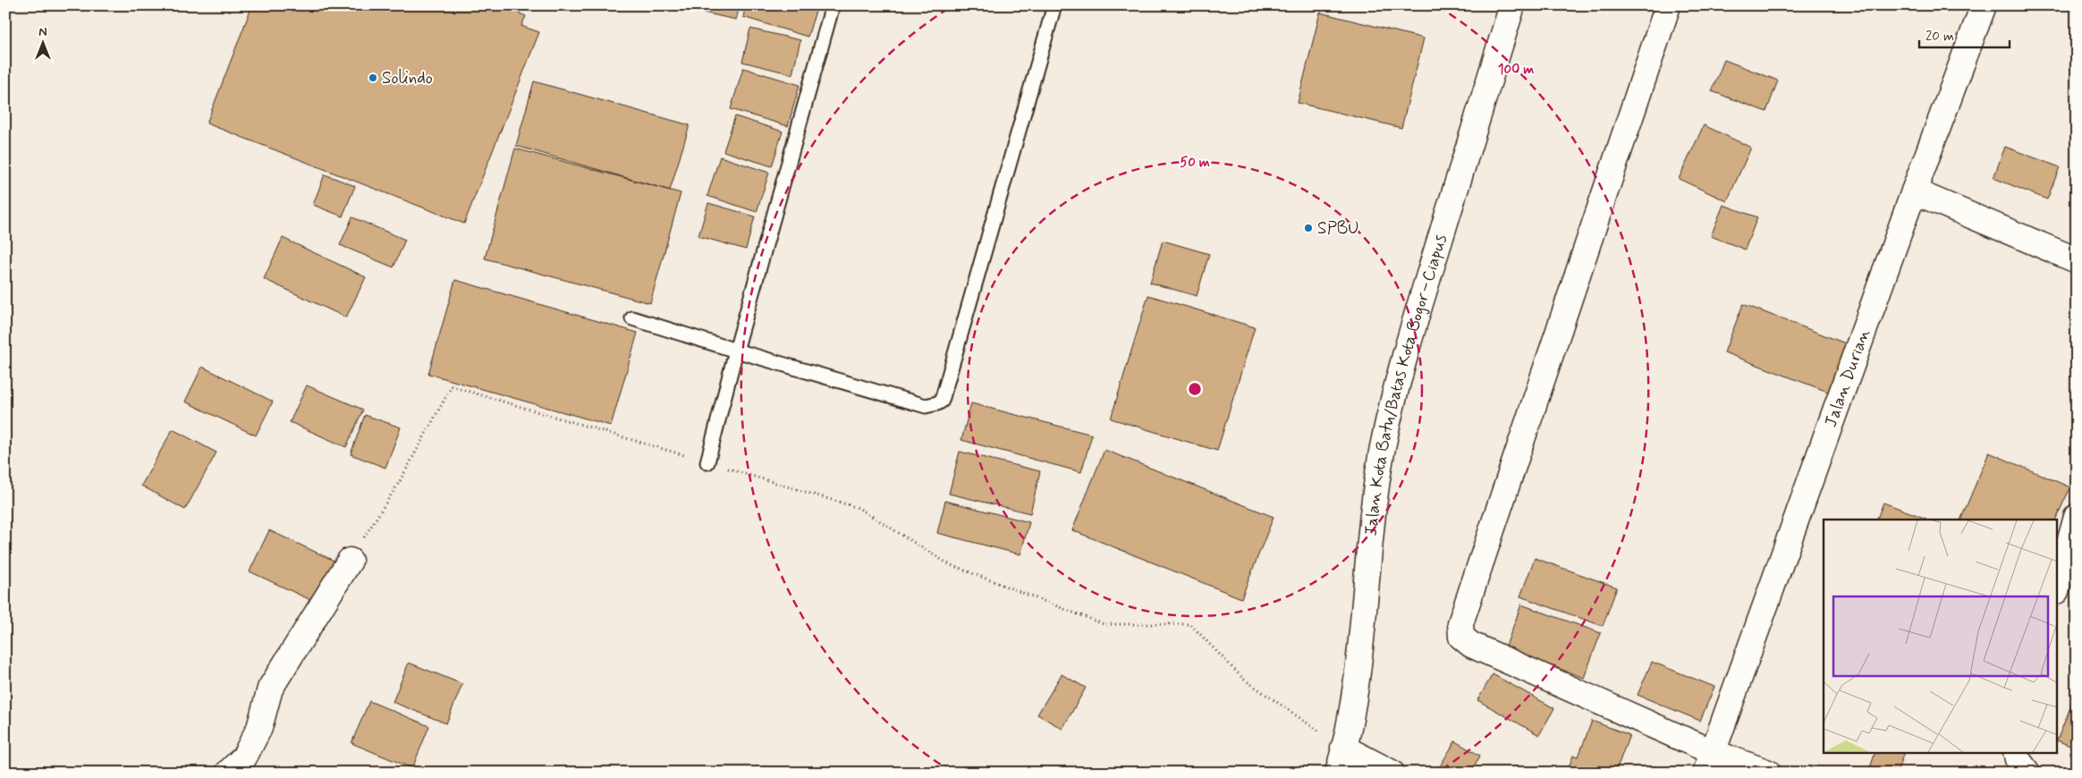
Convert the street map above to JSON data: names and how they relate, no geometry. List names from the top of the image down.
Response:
{
  "streets": {
    "street": ["Jalan Durian", "Jalan Kota Batu/Batas Kota Bogor–Ciapus"]
  },
  "places": ["Solindo", "SPBU"],
  "scale_bar": "20 m",
  "north": "top",
  "rings": ["100 m", "50 m"]
}
